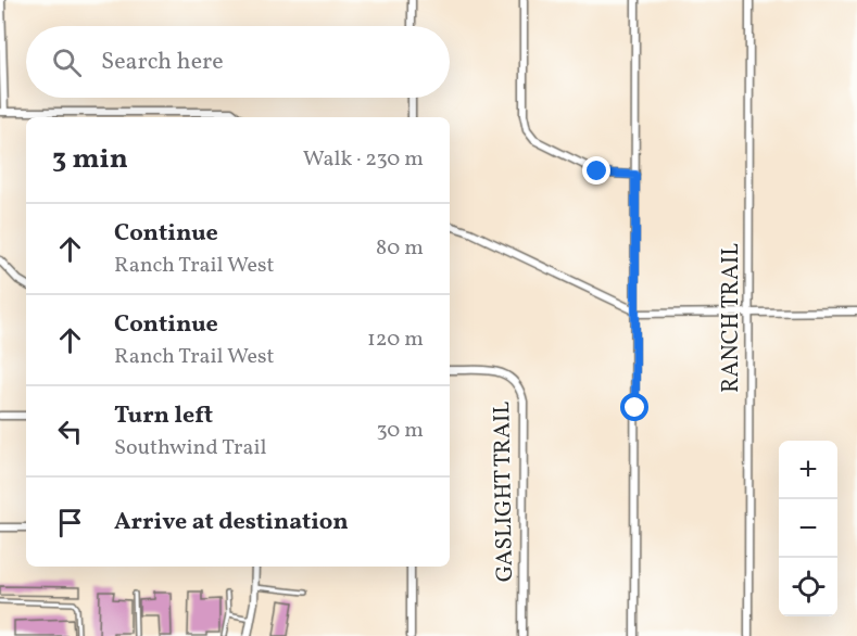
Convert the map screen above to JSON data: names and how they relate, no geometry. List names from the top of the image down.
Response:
{
  "streets": {
    "street": ["RANCH TRAIL", "GASLIGHT TRAIL"]
  },
  "page": {
    "search": "Search here",
    "heading": ["3 min", "Walk · 230 m"],
    "list": [
      ["Continue", "Ranch Trail West", "80 m"],
      ["Continue", "Ranch Trail West", "120 m"],
      ["Turn left", "Southwind Trail", "30 m"],
      "Arrive at destination"
    ],
    "map_buttons": ["+", "−"]
  }
}
